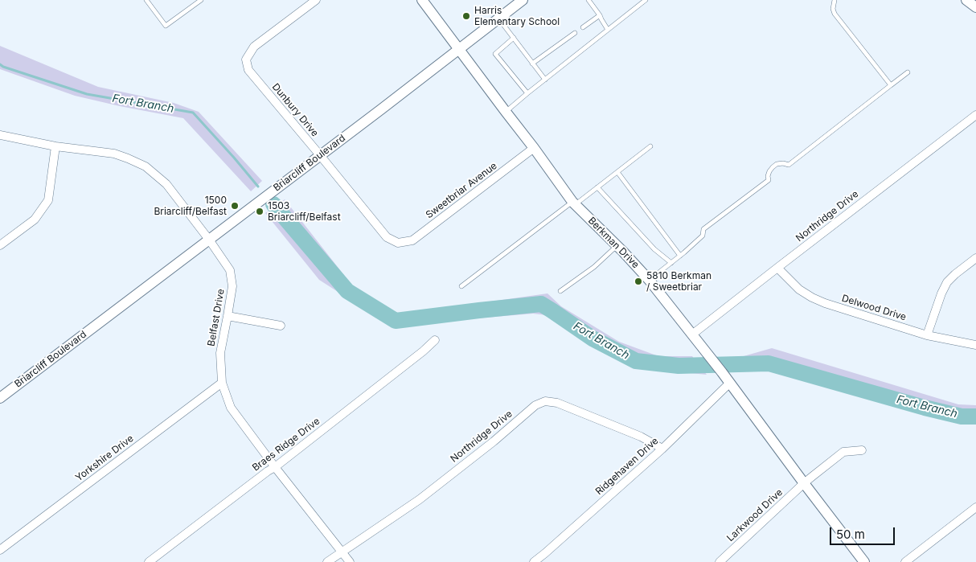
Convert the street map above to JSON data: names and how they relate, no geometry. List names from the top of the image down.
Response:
{
  "streets": {
    "street": [
      "Dunbury Drive",
      "Briarcliff Boulevard",
      "Sweetbriar Avenue",
      "Northridge Drive",
      "Berkman Drive",
      "Delwood Drive",
      "Belfast Drive",
      "Braes Ridge Drive",
      "Yorkshire Drive",
      "Ridgehaven Drive",
      "Larkwood Drive"
    ]
  },
  "crossings": [
    ["Dunbury Drive", "Briarcliff Boulevard"],
    ["Dunbury Drive", "Sweetbriar Avenue"],
    ["Briarcliff Boulevard", "Berkman Drive"],
    ["Briarcliff Boulevard", "Belfast Drive"],
    ["Sweetbriar Avenue", "Berkman Drive"],
    ["Northridge Drive", "Berkman Drive"],
    ["Northridge Drive", "Delwood Drive"],
    ["Northridge Drive", "Belfast Drive"],
    ["Northridge Drive", "Ridgehaven Drive"],
    ["Berkman Drive", "Ridgehaven Drive"],
    ["Berkman Drive", "Larkwood Drive"],
    ["Belfast Drive", "Braes Ridge Drive"],
    ["Belfast Drive", "Yorkshire Drive"]
  ],
  "water": ["Fort Branch"],
  "places": [
    "Harris Elementary School",
    "1500 Briarcliff/Belfast",
    "1503 Briarcliff/Belfast",
    "5810 Berkman / Sweetbriar"
  ],
  "scale_bar": "50 m"
}
